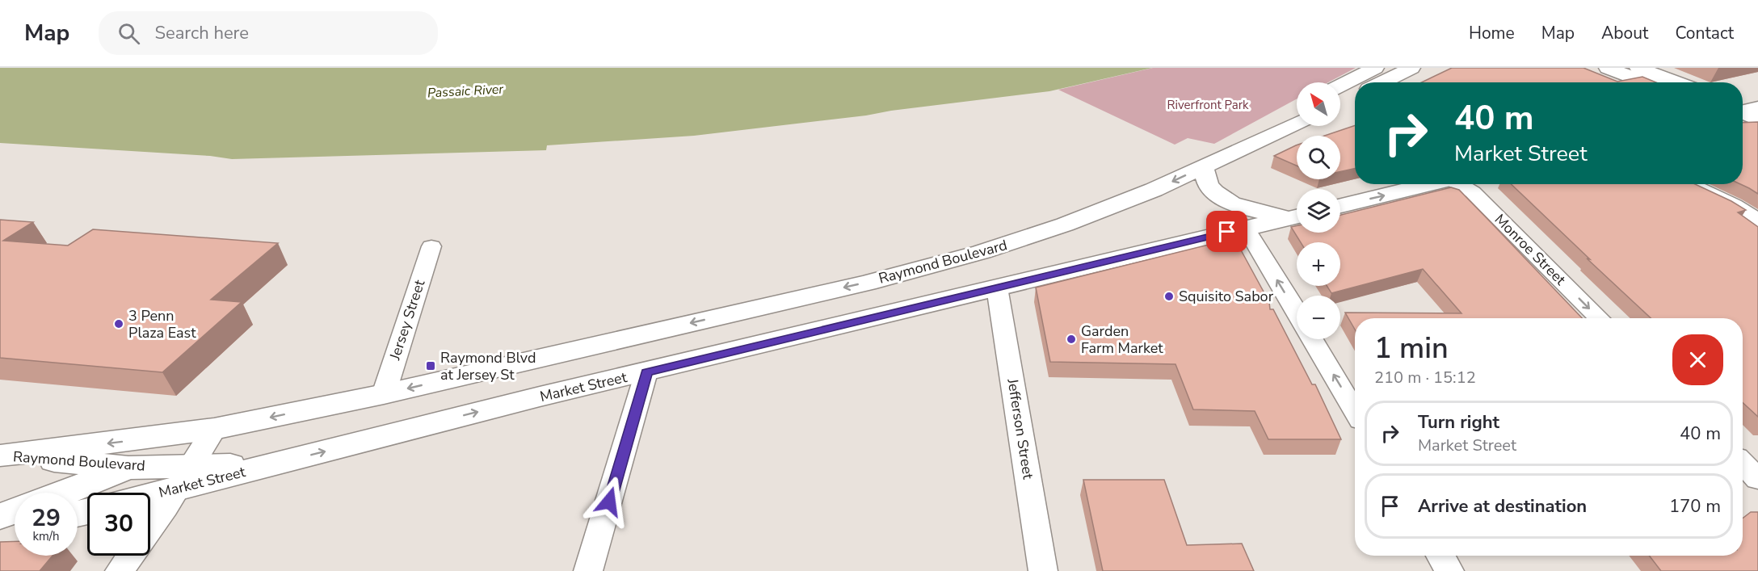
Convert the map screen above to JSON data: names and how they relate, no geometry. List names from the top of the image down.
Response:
{
  "streets": {
    "main road": ["Raymond Boulevard", "Market Street"],
    "street": ["Monroe Street", "Jersey Street", "Jefferson Street"]
  },
  "crossings": [
    ["Raymond Boulevard", "Jersey Street"],
    ["Raymond Boulevard", "Market Street"],
    ["Market Street", "Jefferson Street"]
  ],
  "one_way": ["Monroe Street"],
  "water": ["Passaic River"],
  "parks": ["Riverfront Park"],
  "places": {
    "other": ["Squisito Sabor", "3 Penn Plaza East", "Garden Farm Market"],
    "transit": ["Raymond Blvd at Jersey St"]
  },
  "north": "top left",
  "page": {
    "header": "Map",
    "search": "Search here",
    "nav": [
      "Home",
      "Map",
      "About",
      "Contact"
    ],
    "map_buttons": ["+", "−"],
    "turn": ["40 m", "Market Street"],
    "heading": ["1 min", "210 m · 15:12"],
    "list": [
      {
        "name": "Turn right",
        "note": "Market Street",
        "value": "40 m"
      },
      {
        "name": "Arrive at destination",
        "value": "170 m"
      }
    ],
    "speed": "29 km/h",
    "limit": "30"
  }
}
